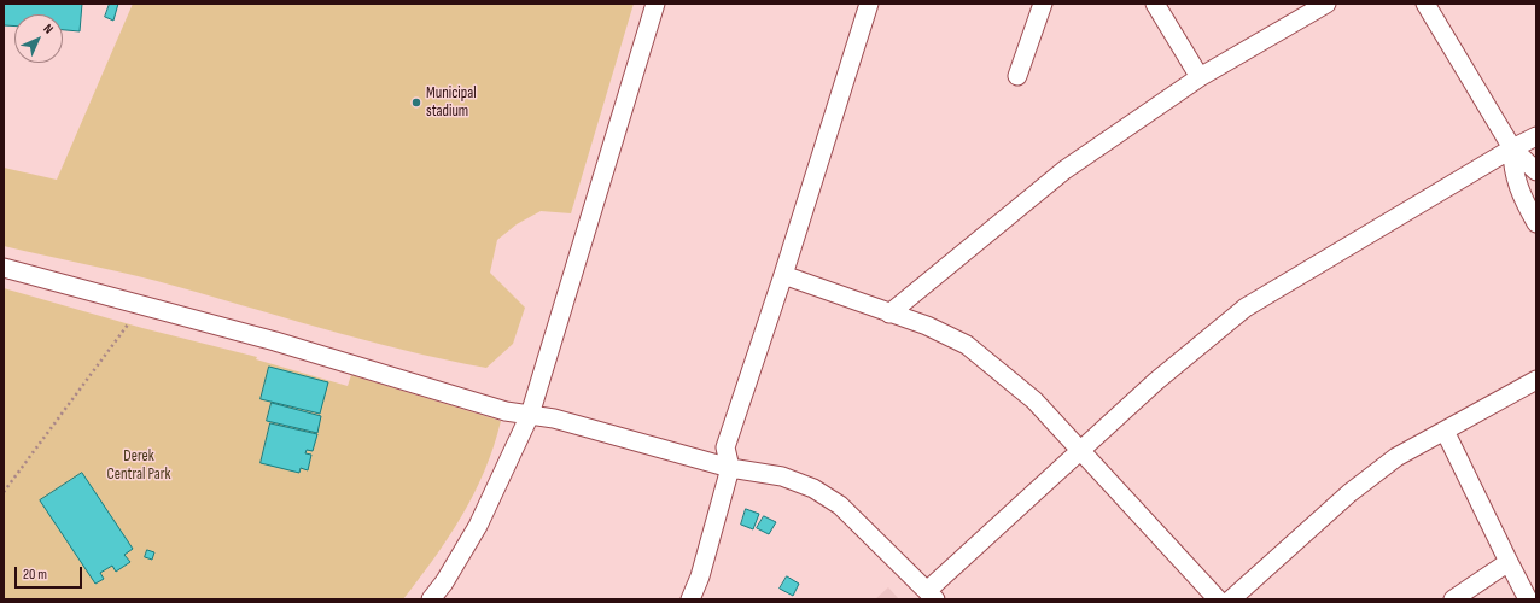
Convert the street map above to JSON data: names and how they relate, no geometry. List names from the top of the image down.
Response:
{
  "parks": ["Derek Central Park"],
  "places": ["Municipal stadium"],
  "scale_bar": "20 m",
  "north": "top right"
}
